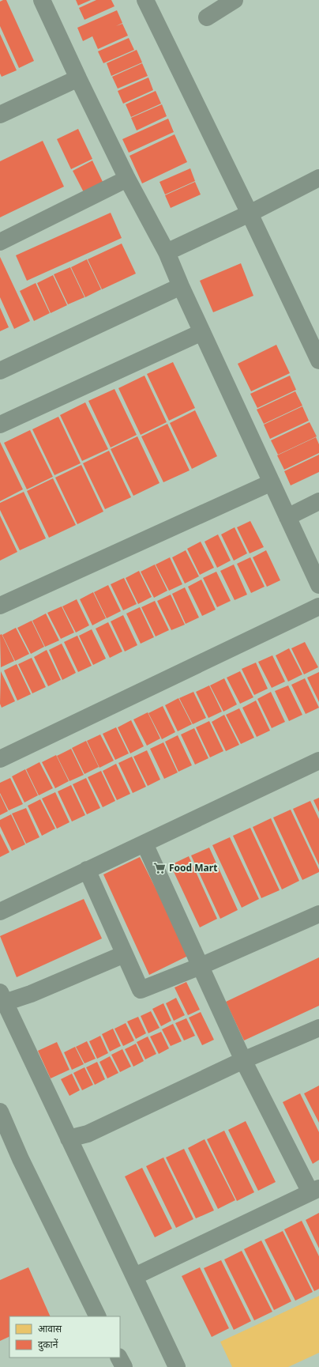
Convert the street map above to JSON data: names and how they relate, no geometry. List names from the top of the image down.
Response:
{
  "places": {
    "supermarket": ["Food Mart"]
  },
  "legend": ["आवास", "दुकानें"]
}
